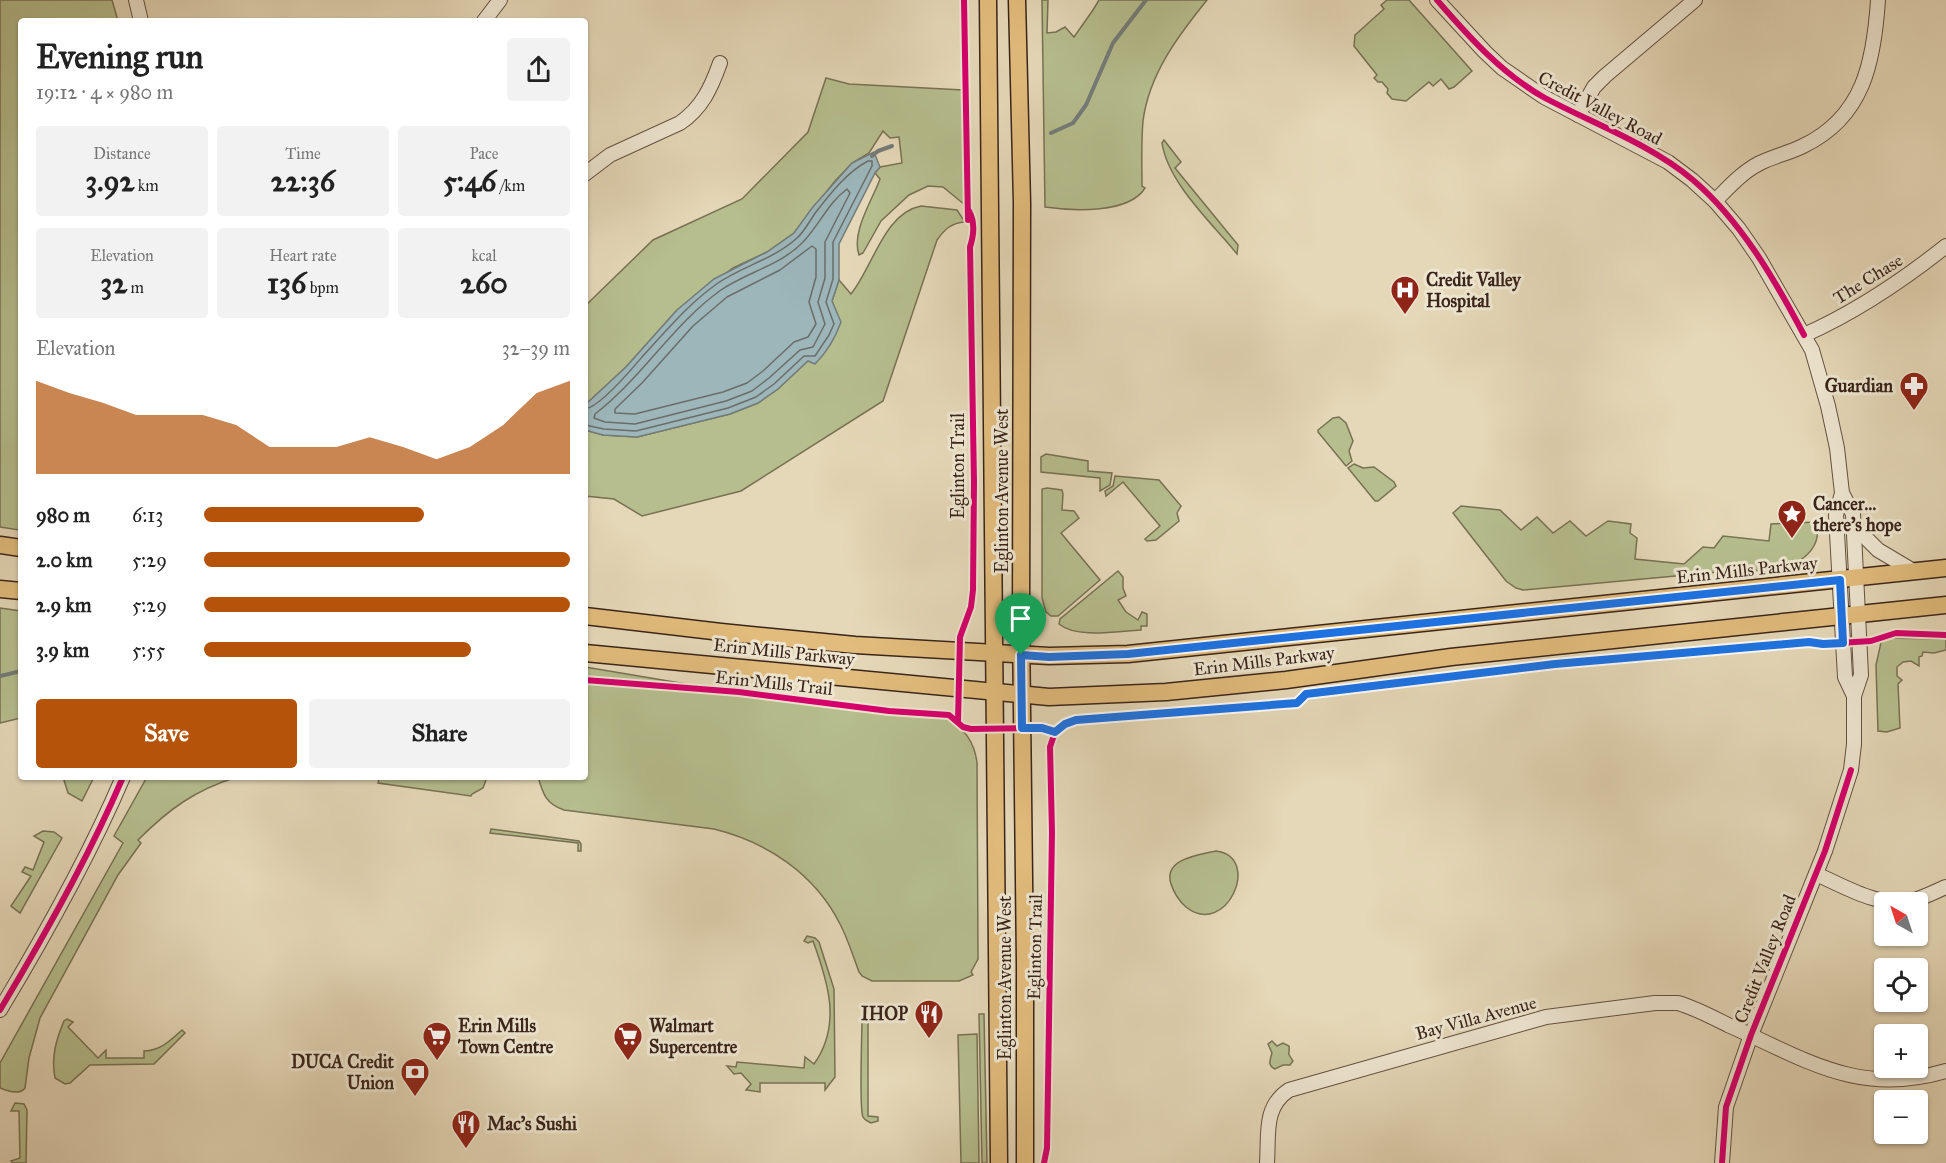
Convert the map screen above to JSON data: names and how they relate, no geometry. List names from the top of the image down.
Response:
{
  "streets": {
    "main road": ["Eglinton Avenue West", "Erin Mills Parkway"],
    "street": ["Credit Valley Road", "The Chase", "Bay Villa Avenue"],
    "cycle path": ["Eglinton Trail", "Erin Mills Trail"]
  },
  "crossings": [
    ["Credit Valley Road", "The Chase"],
    ["Credit Valley Road", "Erin Mills Parkway"],
    ["Credit Valley Road", "Bay Villa Avenue"],
    ["Eglinton Avenue West", "Erin Mills Parkway"]
  ],
  "places": {
    "hospital": ["Credit Valley Hospital"],
    "pharmacy": ["Guardian"],
    "place": ["Cancer… there’s hope"],
    "restaurant": ["IHOP", "Mac’s Sushi"],
    "supermarket": ["Erin Mills Town Centre", "Walmart Supercentre"],
    "bank": ["DUCA Credit Union"]
  },
  "north": "top left",
  "page": {
    "heading": ["Evening run", "19:12 · 4 × 980 m"],
    "stats": [
      ["Distance", "3.92 km"],
      ["Time", "22:36"],
      ["Pace", "5:46 /km"],
      ["Elevation", "32 m"],
      ["Heart rate", "136 bpm"],
      ["kcal", "260"]
    ],
    "chart": ["Elevation", "32–39 m"],
    "list": [
      {
        "name": "980 m",
        "note": "6:13"
      },
      {
        "name": "2.0 km",
        "note": "5:29"
      },
      {
        "name": "2.9 km",
        "note": "5:29"
      },
      {
        "name": "3.9 km",
        "note": "5:55"
      }
    ],
    "buttons": ["Save", "Share"],
    "map_buttons": ["+", "−"]
  }
}
